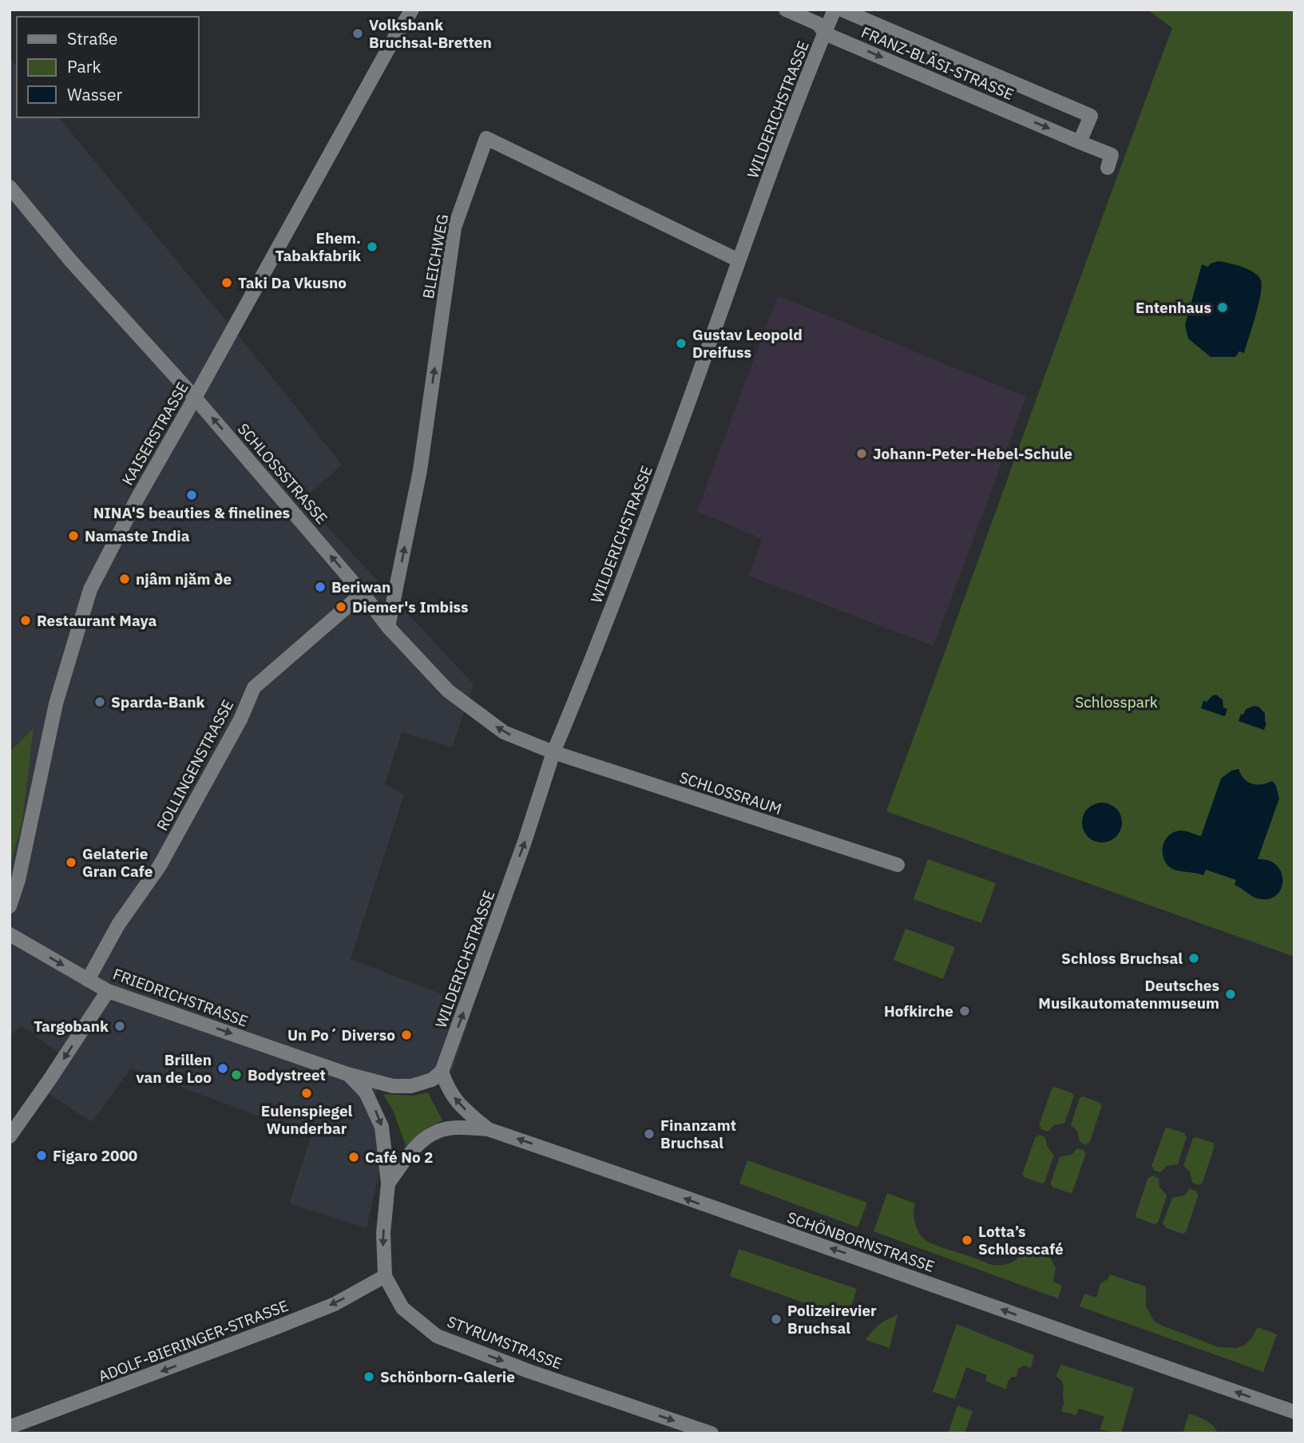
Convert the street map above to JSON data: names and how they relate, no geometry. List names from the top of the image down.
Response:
{
  "streets": {
    "main road": [
      "FRANZ-BLÄSI-STRASSE",
      "WILDERICHSTRASSE",
      "BLEICHWEG",
      "KAISERSTRASSE",
      "SCHLOSSSTRASSE",
      "ROLLINGENSTRASSE",
      "SCHLOSSRAUM",
      "FRIEDRICHSTRASSE",
      "SCHÖNBORNSTRASSE",
      "ADOLF-BIERINGER-STRASSE",
      "STYRUMSTRASSE"
    ]
  },
  "crossings": [
    ["FRANZ-BLÄSI-STRASSE", "WILDERICHSTRASSE"],
    ["WILDERICHSTRASSE", "BLEICHWEG"],
    ["WILDERICHSTRASSE", "SCHLOSSSTRASSE"],
    ["WILDERICHSTRASSE", "SCHLOSSRAUM"],
    ["WILDERICHSTRASSE", "FRIEDRICHSTRASSE"],
    ["WILDERICHSTRASSE", "SCHÖNBORNSTRASSE"],
    ["BLEICHWEG", "SCHLOSSSTRASSE"],
    ["KAISERSTRASSE", "SCHLOSSSTRASSE"],
    ["SCHLOSSSTRASSE", "ROLLINGENSTRASSE"],
    ["SCHLOSSSTRASSE", "SCHLOSSRAUM"],
    ["ROLLINGENSTRASSE", "FRIEDRICHSTRASSE"],
    ["FRIEDRICHSTRASSE", "SCHÖNBORNSTRASSE"],
    ["FRIEDRICHSTRASSE", "STYRUMSTRASSE"],
    ["ADOLF-BIERINGER-STRASSE", "STYRUMSTRASSE"]
  ],
  "one_way": [
    "SCHLOSSSTRASSE",
    "FRIEDRICHSTRASSE",
    "SCHÖNBORNSTRASSE",
    "ADOLF-BIERINGER-STRASSE",
    "STYRUMSTRASSE"
  ],
  "parks": ["Schlosspark"],
  "places": [
    "Volksbank Bruchsal-Bretten",
    "Ehem. Tabakfabrik",
    "Taki Da Vkusno",
    "Entenhaus",
    "Gustav Leopold Dreifuss",
    "Johann-Peter-Hebel-Schule",
    "NINA'S beauties & finelines",
    "Namaste India",
    "njâm njăm ðe",
    "Beriwan",
    "Diemer's Imbiss",
    "Restaurant Maya",
    "Sparda-Bank",
    "Gelaterie Gran Cafe",
    "Schloss Bruchsal",
    "Deutsches Musikautomatenmuseum",
    "Hofkirche",
    "Targobank",
    "Un Po´ Diverso",
    "Brillen van de Loo",
    "Bodystreet",
    "Eulenspiegel Wunderbar",
    "Finanzamt Bruchsal",
    "Figaro 2000",
    "Café No 2",
    "Lotta’s Schlosscafé",
    "Polizeirevier Bruchsal",
    "Schönborn-Galerie"
  ],
  "legend": ["Straße", "Park", "Wasser"]
}
